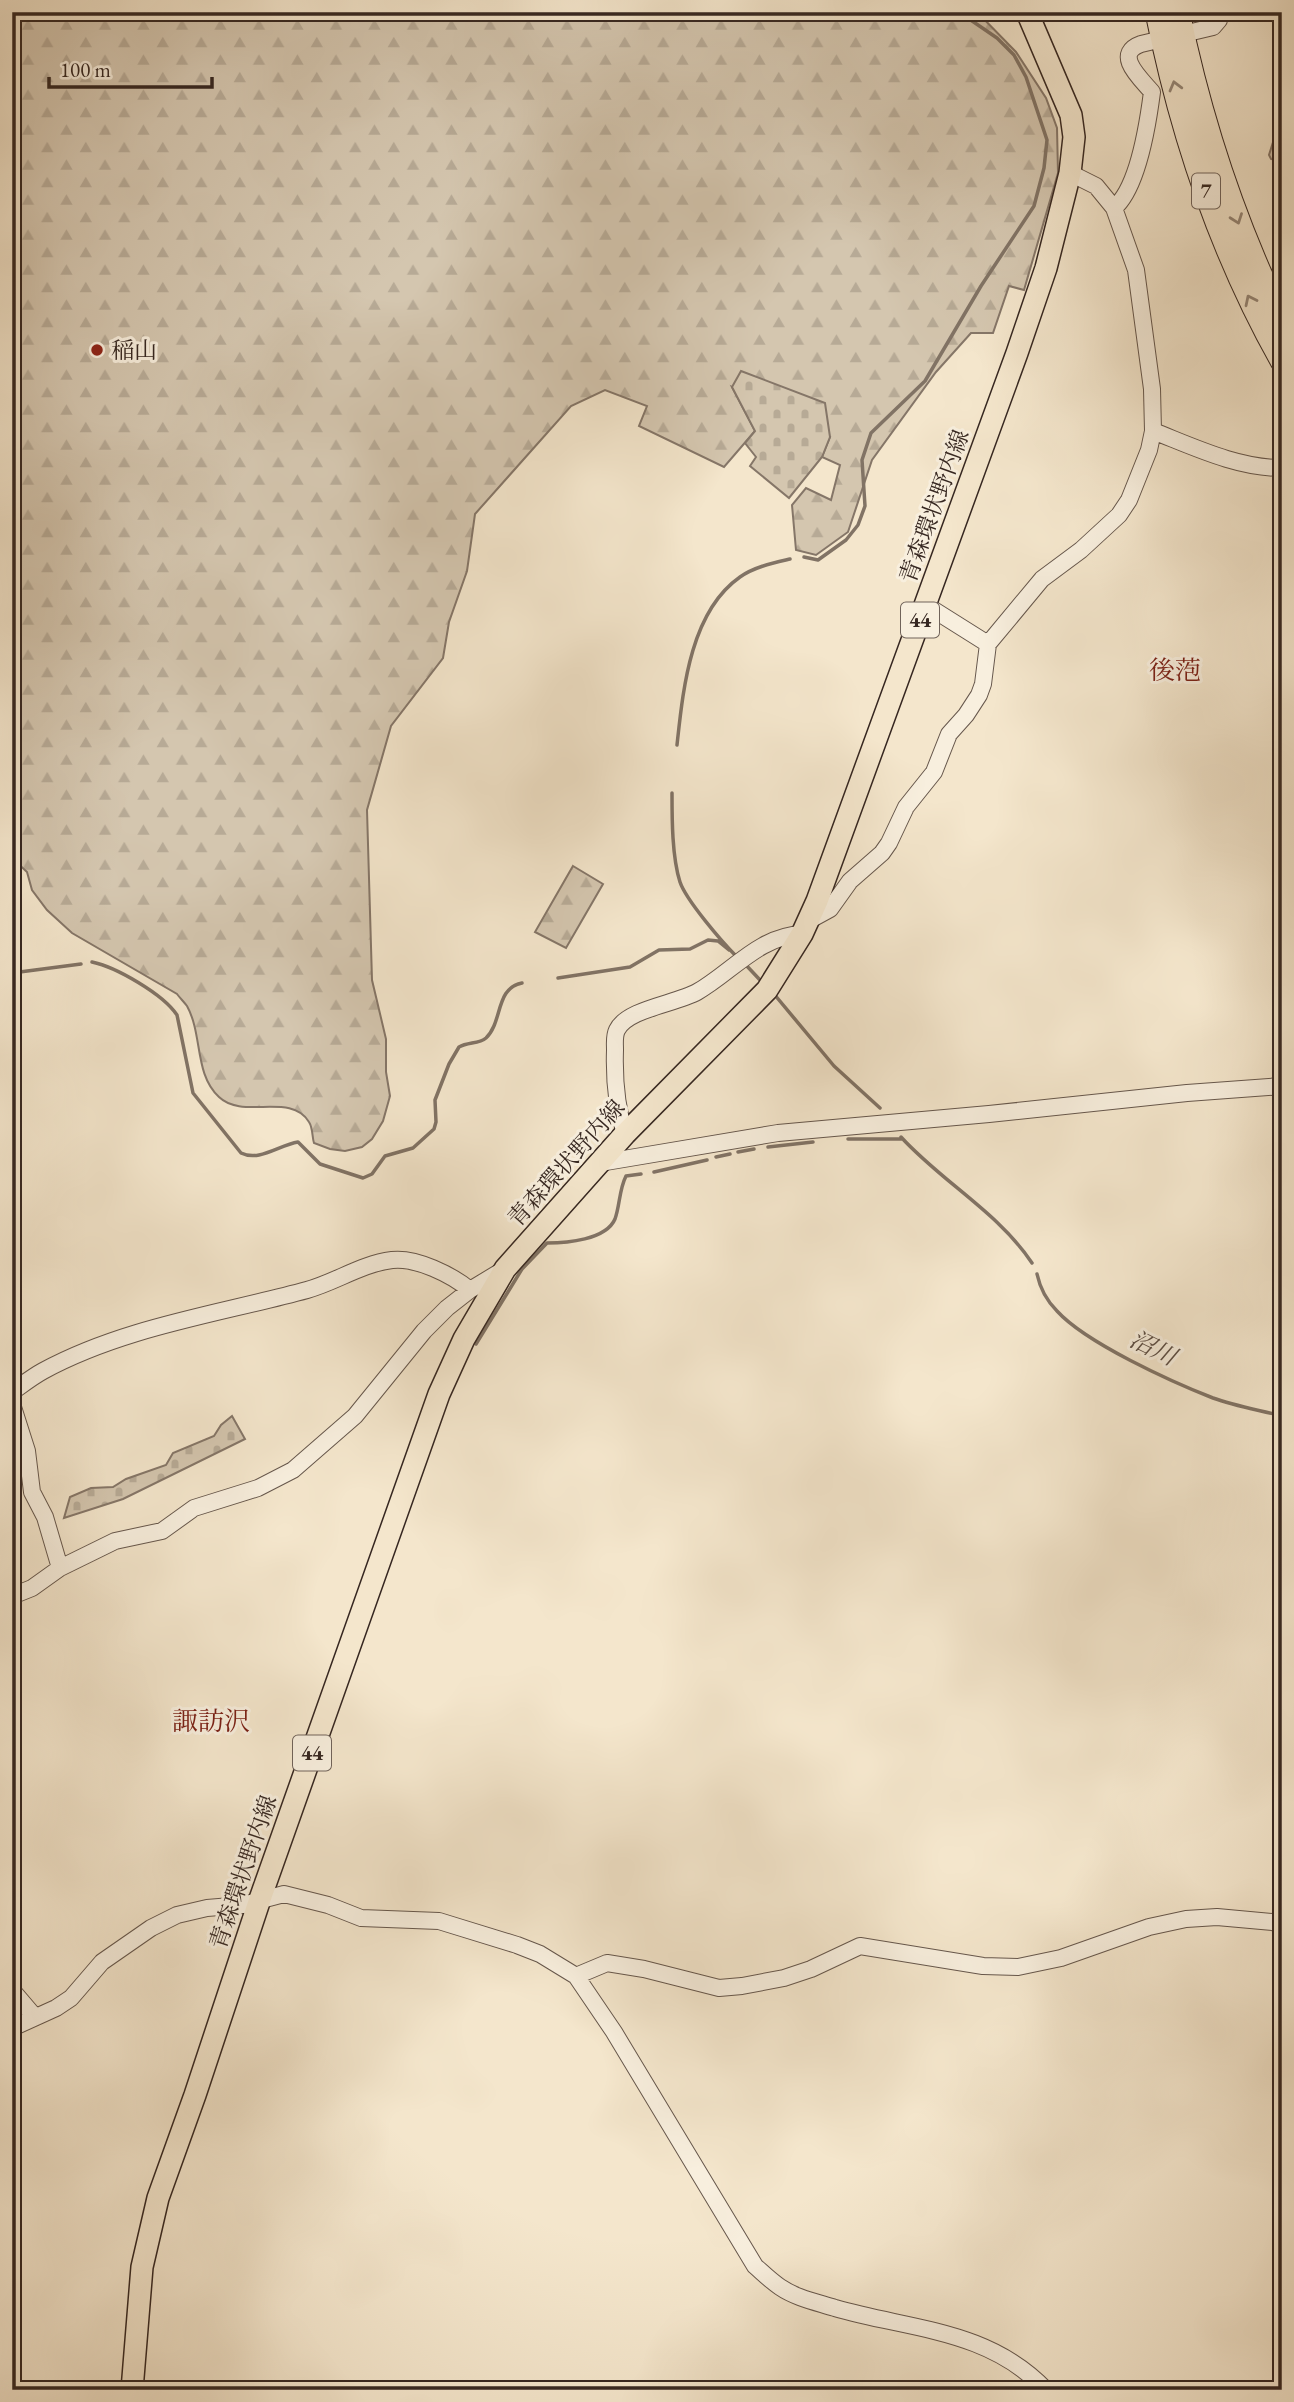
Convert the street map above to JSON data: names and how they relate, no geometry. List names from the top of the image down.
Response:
{
  "streets": {
    "highway": ["7"],
    "main road": ["青森環状野内線", "44"]
  },
  "districts": ["後萢", "諏訪沢"],
  "water": ["沼川"],
  "places": ["稲山"],
  "scale_bar": "100 m"
}
